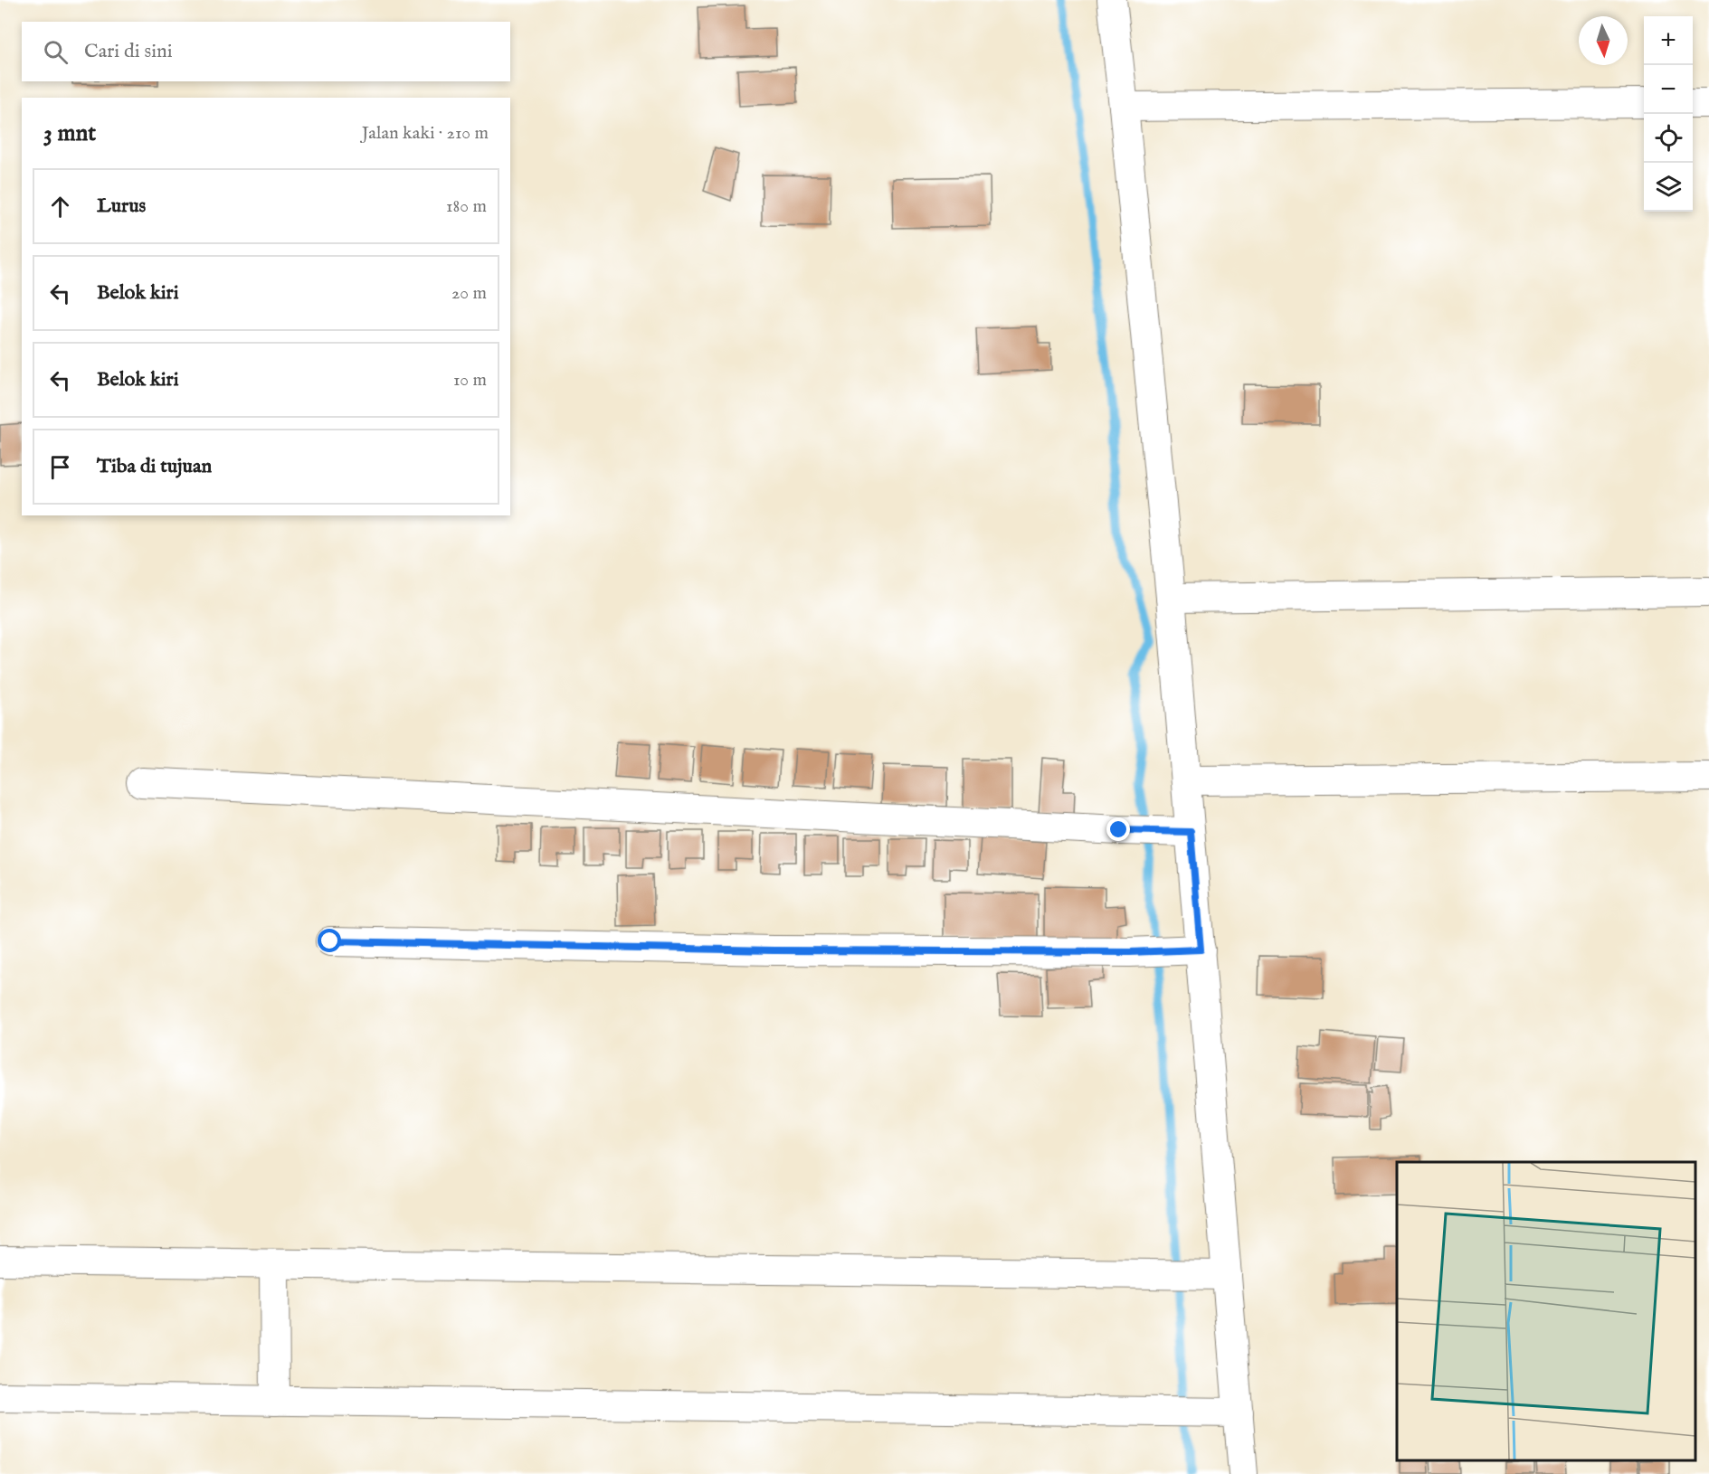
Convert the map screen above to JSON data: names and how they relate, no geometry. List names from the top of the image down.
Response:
{
  "north": "bottom",
  "page": {
    "map_buttons": ["+", "−"],
    "search": "Cari di sini",
    "heading": ["3 mnt", "Jalan kaki · 210 m"],
    "list": [
      ["Lurus", "180 m"],
      ["Belok kiri", "20 m"],
      ["Belok kiri", "10 m"],
      "Tiba di tujuan"
    ]
  }
}
